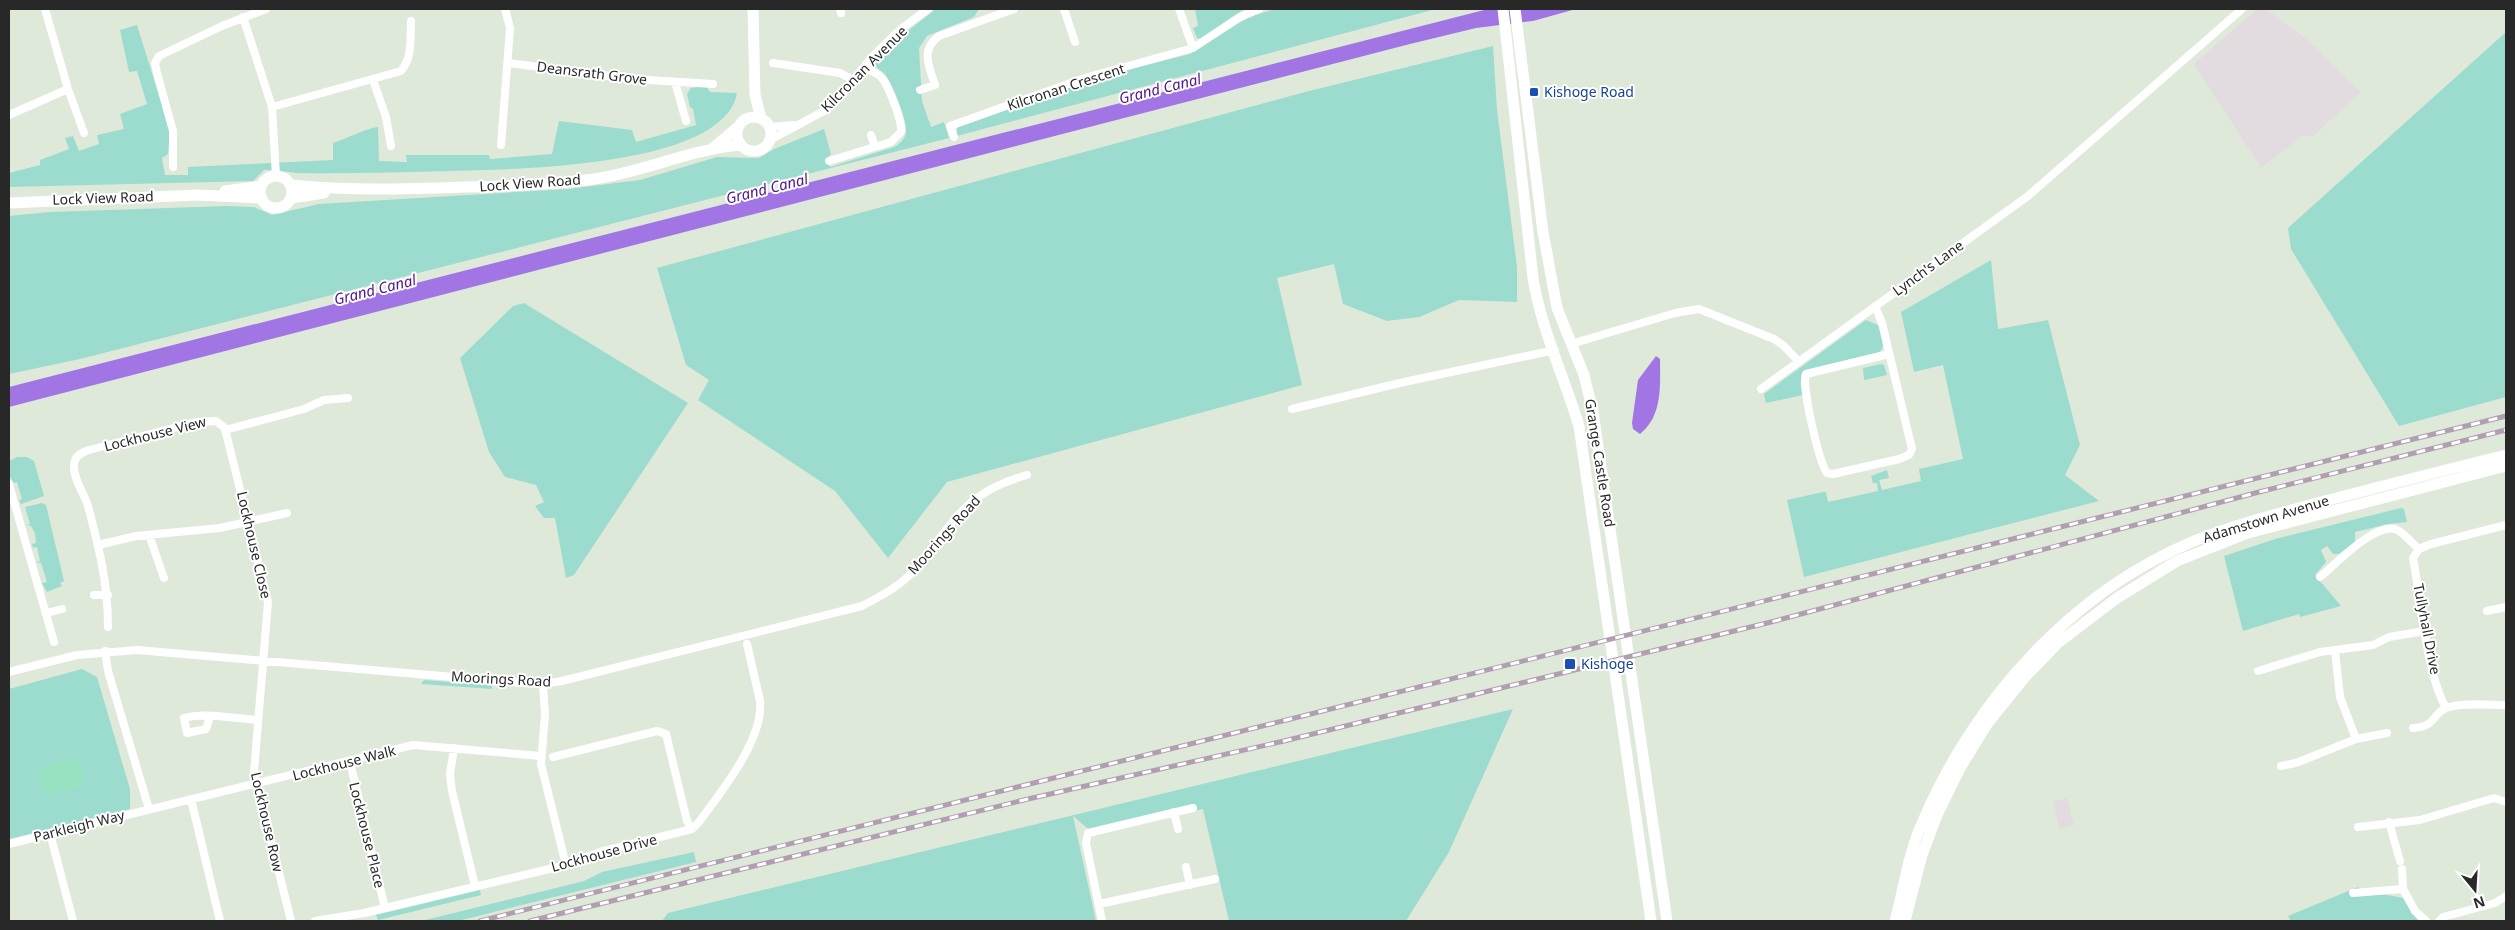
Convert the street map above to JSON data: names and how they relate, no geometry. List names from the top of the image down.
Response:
{
  "streets": {
    "street": [
      "Kilcronan Avenue",
      "Deansrath Grove",
      "Kilcronan Crescent",
      "Lock View Road",
      "Lynch's Lane",
      "Lockhouse View",
      "Grange Castle Road",
      "Adamstown Avenue",
      "Moorings Road",
      "Lockhouse Close",
      "Tullyhall Drive",
      "Lockhouse Walk",
      "Lockhouse Row",
      "Parkleigh Way",
      "Lockhouse Place",
      "Lockhouse Drive"
    ]
  },
  "crossings": [
    ["Kilcronan Avenue", "Lock View Road"],
    ["Lockhouse View", "Lockhouse Close"],
    ["Moorings Road", "Lockhouse Close"],
    ["Moorings Road", "Lockhouse Row"],
    ["Lockhouse Close", "Lockhouse Row"],
    ["Lockhouse Walk", "Lockhouse Row"],
    ["Lockhouse Walk", "Parkleigh Way"],
    ["Lockhouse Walk", "Lockhouse Place"],
    ["Lockhouse Place", "Lockhouse Drive"]
  ],
  "water": ["Grand Canal"],
  "places": {
    "transit": ["Kishoge Road", "Kishoge"]
  },
  "north": "bottom"
}
